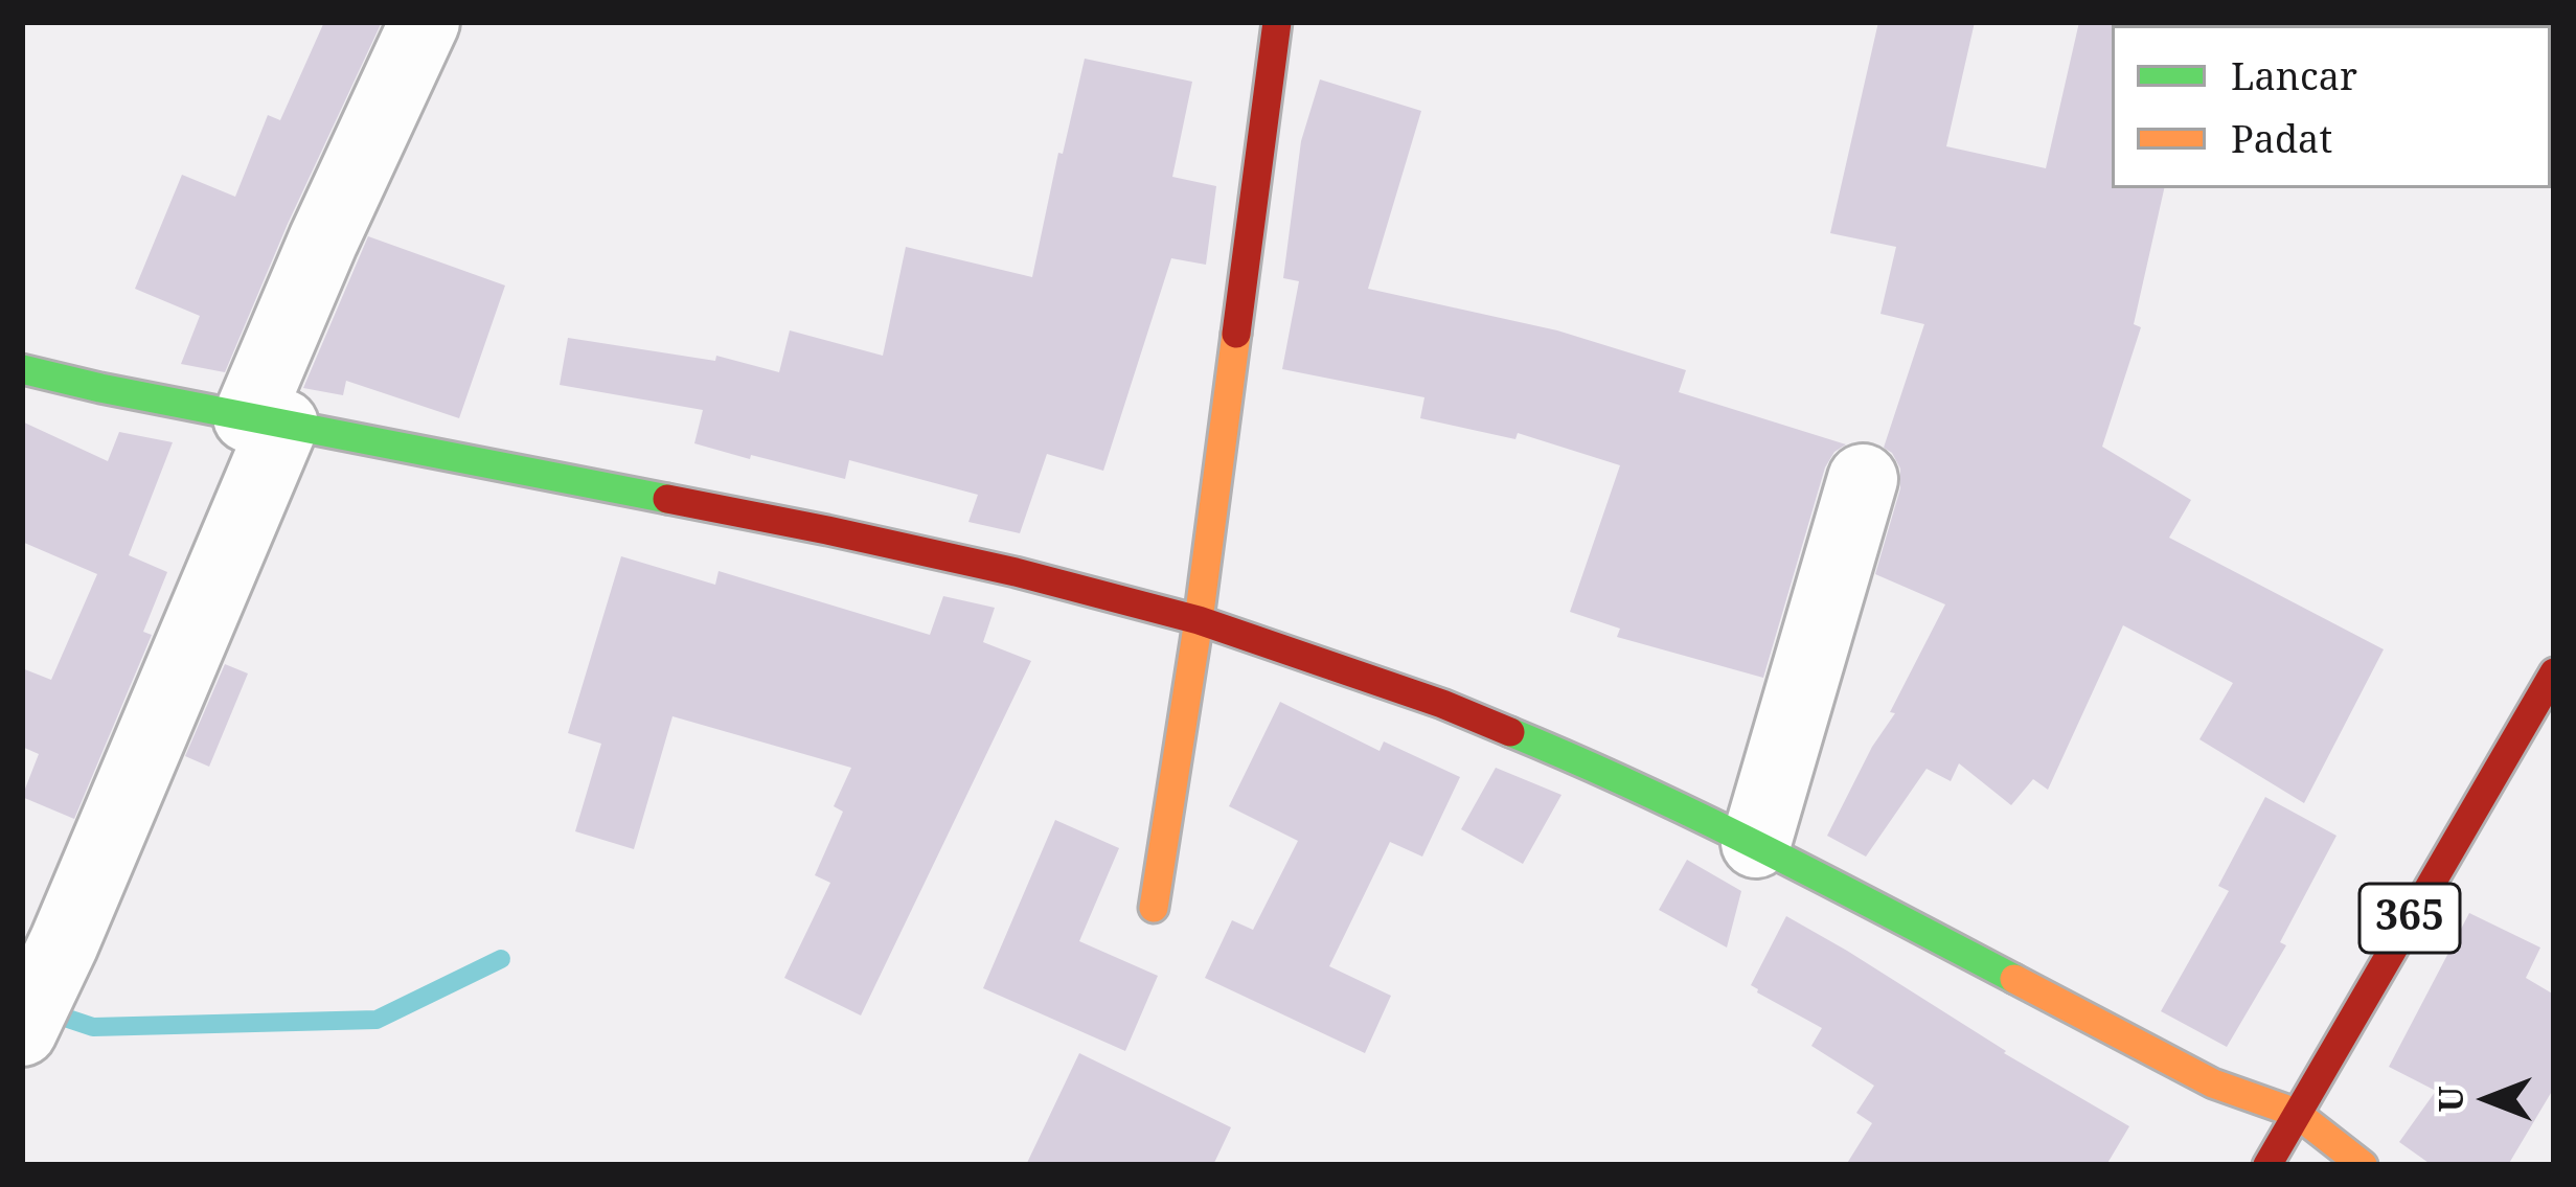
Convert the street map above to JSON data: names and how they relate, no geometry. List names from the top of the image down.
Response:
{
  "streets": {
    "street": ["365"]
  },
  "legend": ["Lancar", "Padat"],
  "north": "left"
}
